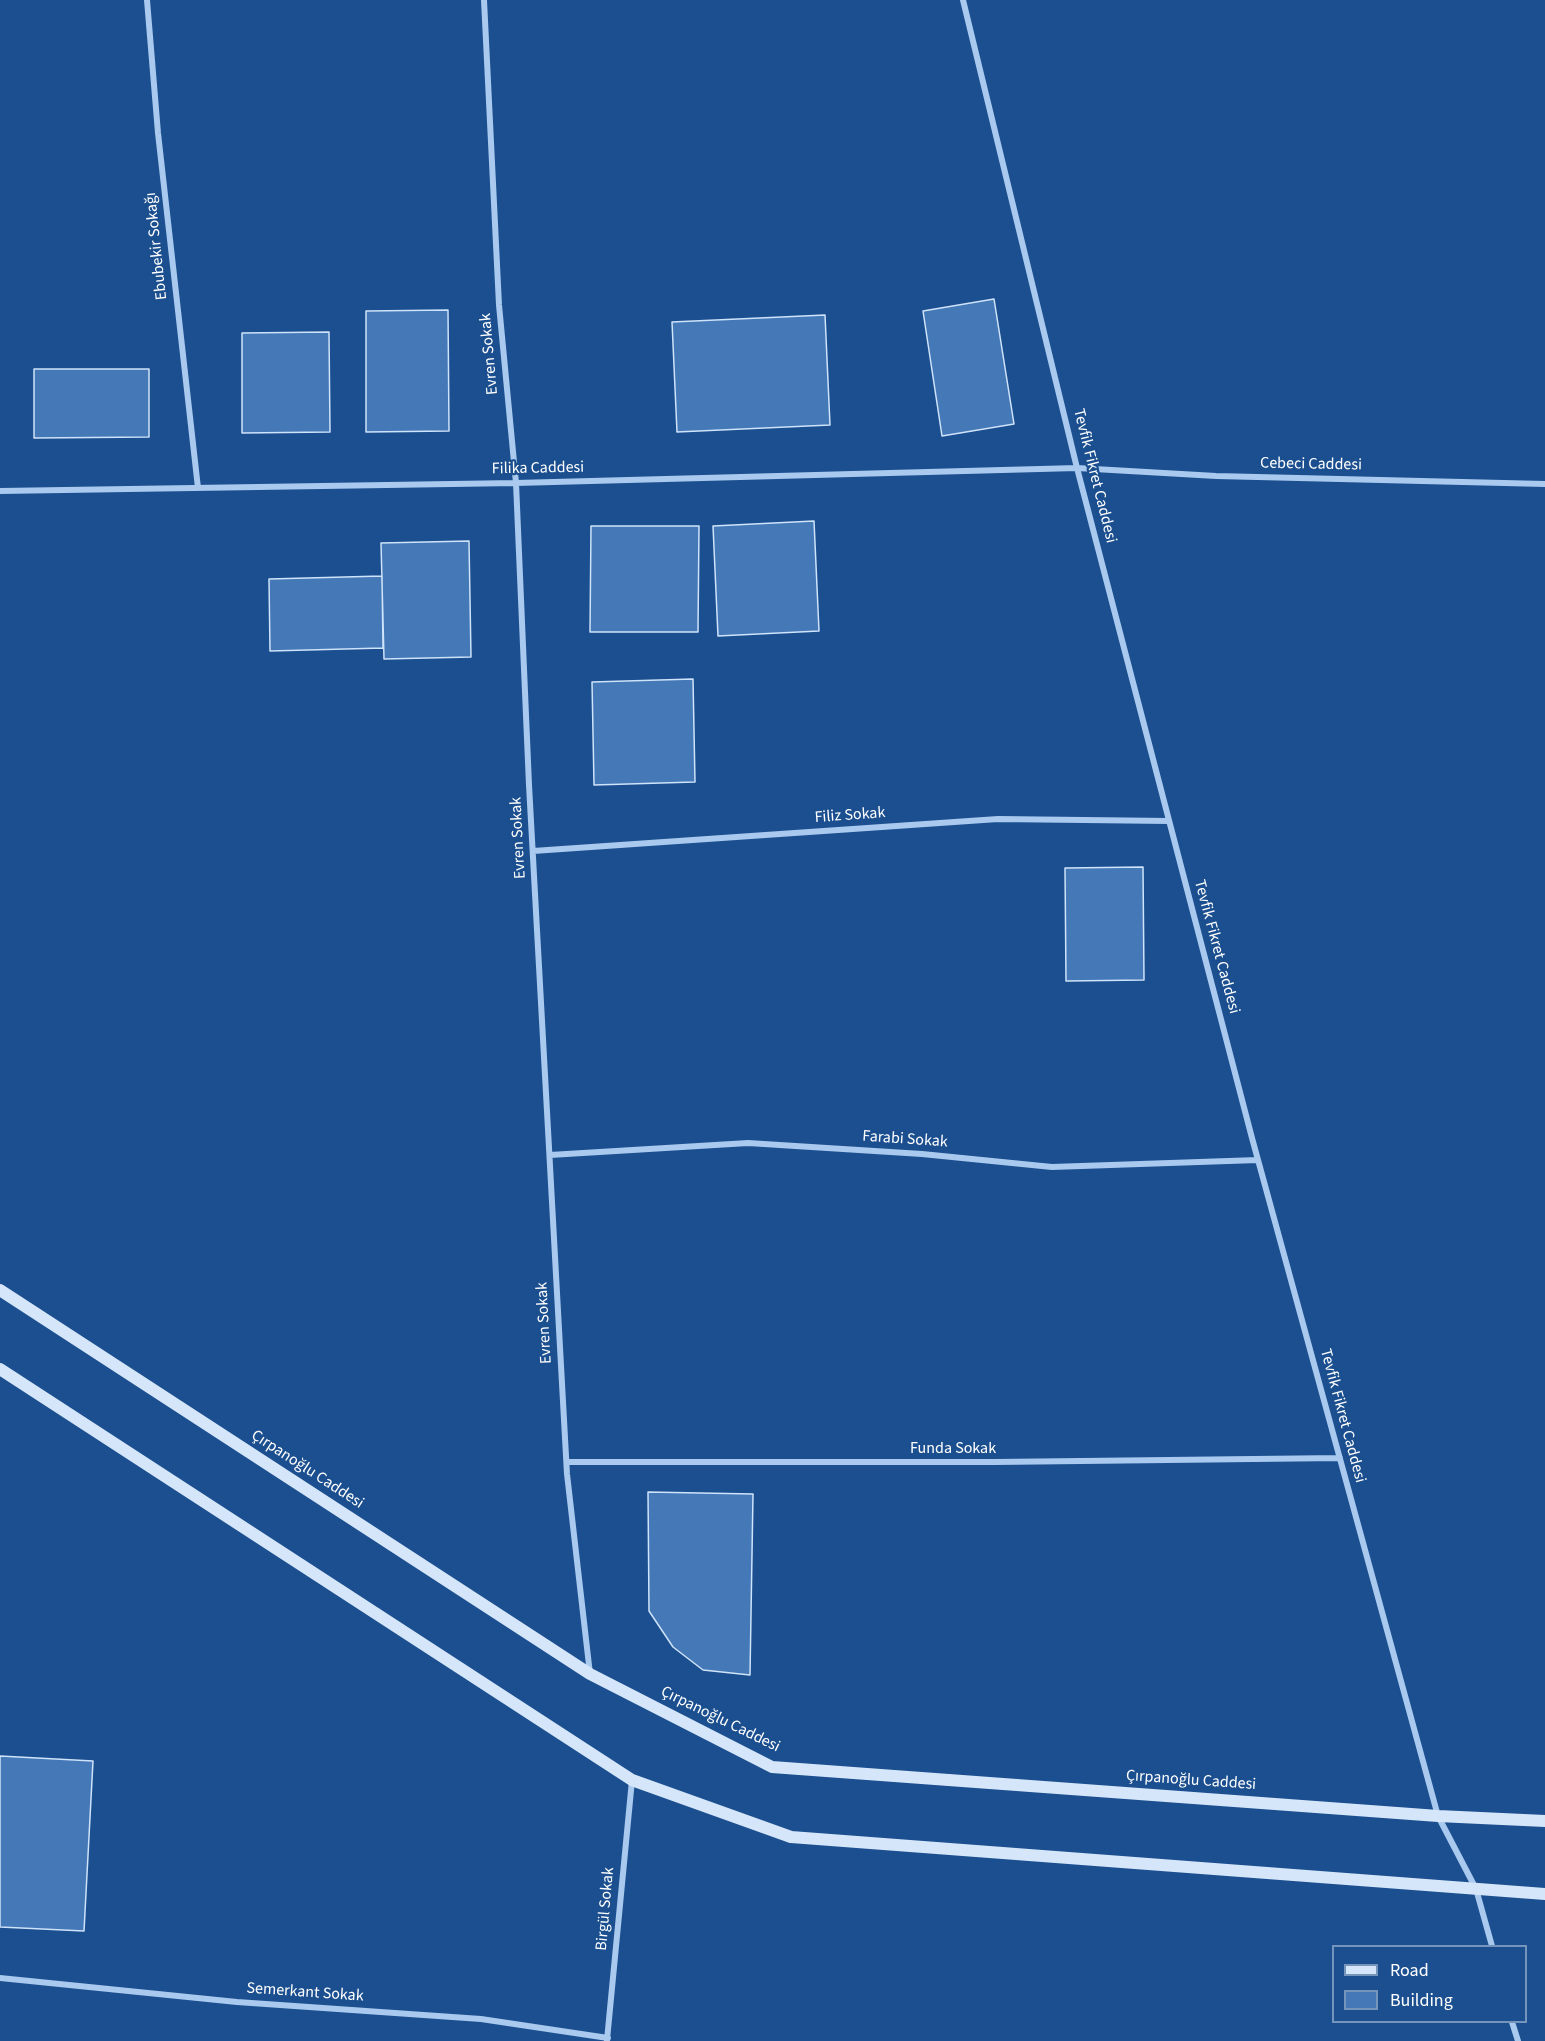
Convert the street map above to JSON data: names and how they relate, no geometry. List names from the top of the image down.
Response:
{
  "streets": {
    "main road": ["Çırpanoğlu Caddesi"],
    "street": [
      "Ebubekir Sokağı",
      "Evren Sokak",
      "Cebeci Caddesi",
      "Filika Caddesi",
      "Tevfik Fikret Caddesi",
      "Filiz Sokak",
      "Farabi Sokak",
      "Funda Sokak",
      "Birgül Sokak",
      "Semerkant Sokak"
    ]
  },
  "crossings": [
    ["Ebubekir Sokağı", "Filika Caddesi"],
    ["Evren Sokak", "Filika Caddesi"],
    ["Evren Sokak", "Filiz Sokak"],
    ["Evren Sokak", "Farabi Sokak"],
    ["Evren Sokak", "Funda Sokak"],
    ["Evren Sokak", "Çırpanoğlu Caddesi"],
    ["Cebeci Caddesi", "Filika Caddesi"],
    ["Cebeci Caddesi", "Tevfik Fikret Caddesi"],
    ["Filika Caddesi", "Tevfik Fikret Caddesi"],
    ["Tevfik Fikret Caddesi", "Filiz Sokak"],
    ["Tevfik Fikret Caddesi", "Farabi Sokak"],
    ["Tevfik Fikret Caddesi", "Funda Sokak"],
    ["Tevfik Fikret Caddesi", "Çırpanoğlu Caddesi"],
    ["Birgül Sokak", "Semerkant Sokak"]
  ],
  "legend": ["Road", "Building"]
}
